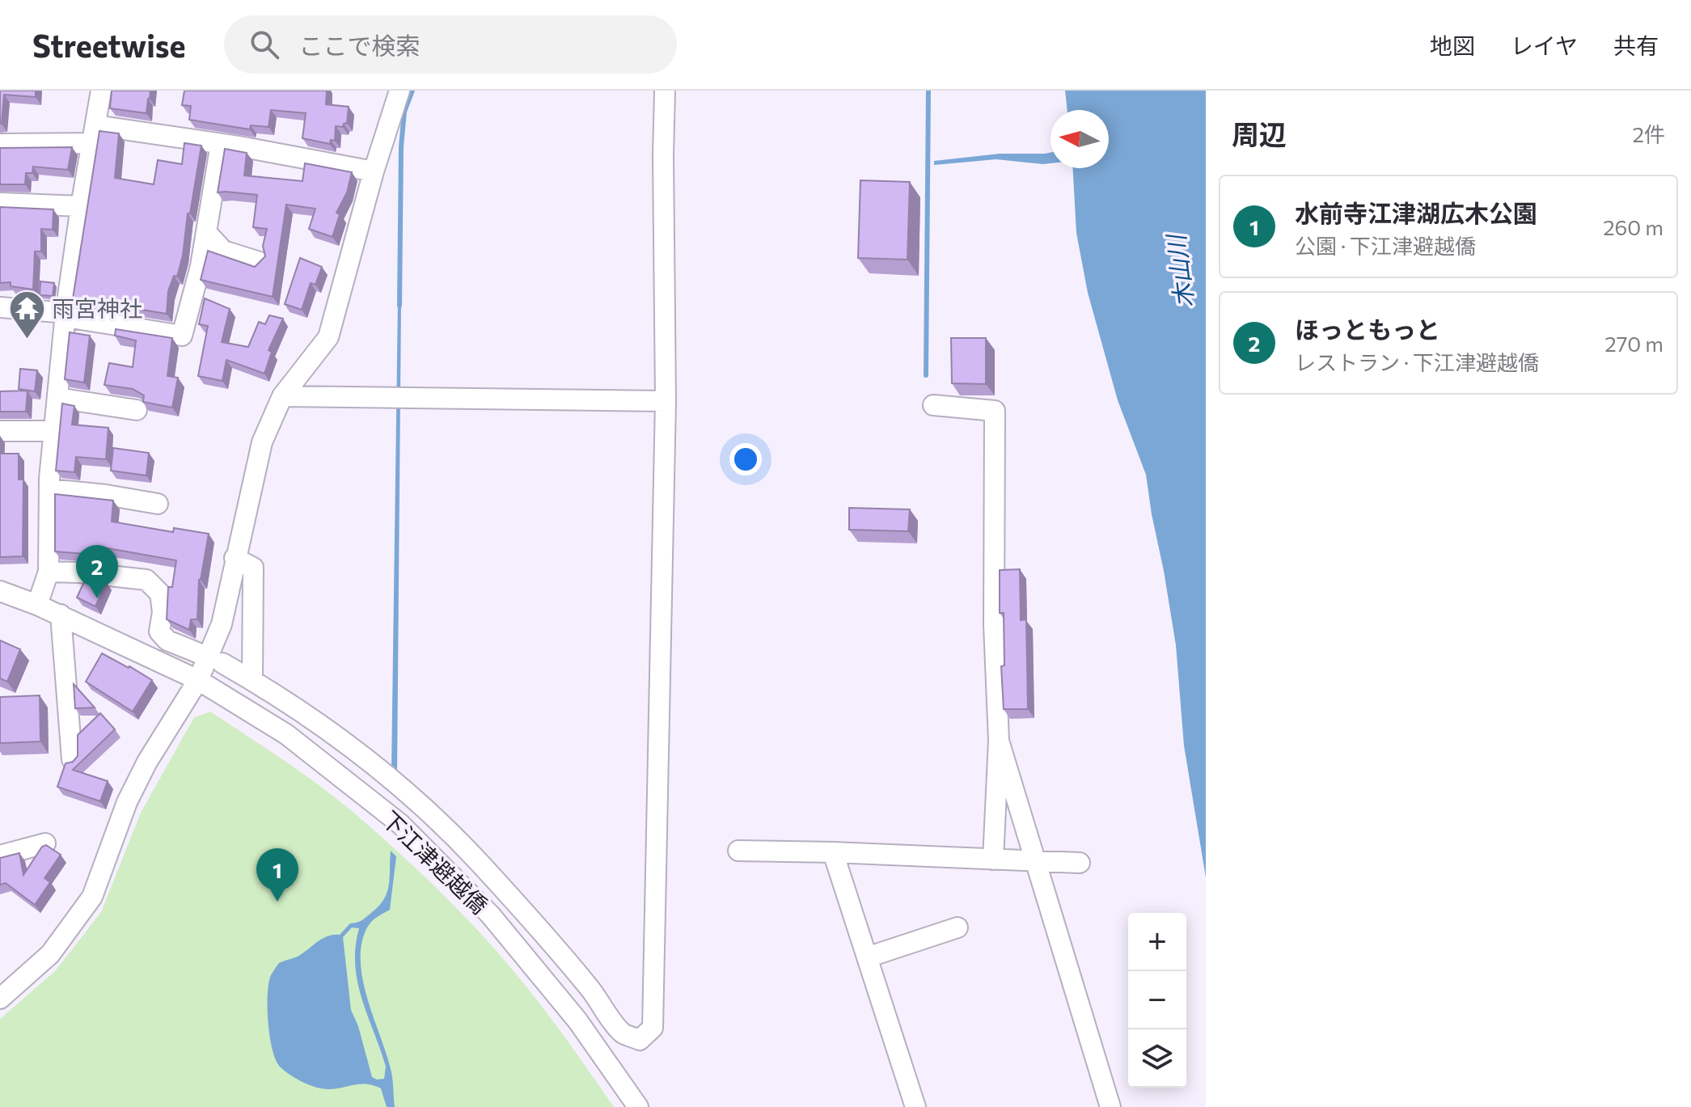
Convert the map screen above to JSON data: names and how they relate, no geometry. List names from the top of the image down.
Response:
{
  "streets": {
    "street": ["下江津避越僑"]
  },
  "water": ["木山川"],
  "places": {
    "temple": ["雨宮神社"]
  },
  "north": "left",
  "page": {
    "header": "Streetwise",
    "search": "ここで検索",
    "nav": ["地図", "レイヤ", "共有"],
    "heading": ["周辺", "2件"],
    "list": [
      {
        "mark": "1",
        "name": "水前寺江津湖広木公園",
        "note": "公園 · 下江津避越僑",
        "value": "260 m"
      },
      {
        "mark": "2",
        "name": "ほっともっと",
        "note": "レストラン · 下江津避越僑",
        "value": "270 m"
      }
    ],
    "pins": ["2", "1"],
    "map_buttons": ["+", "−"]
  }
}
